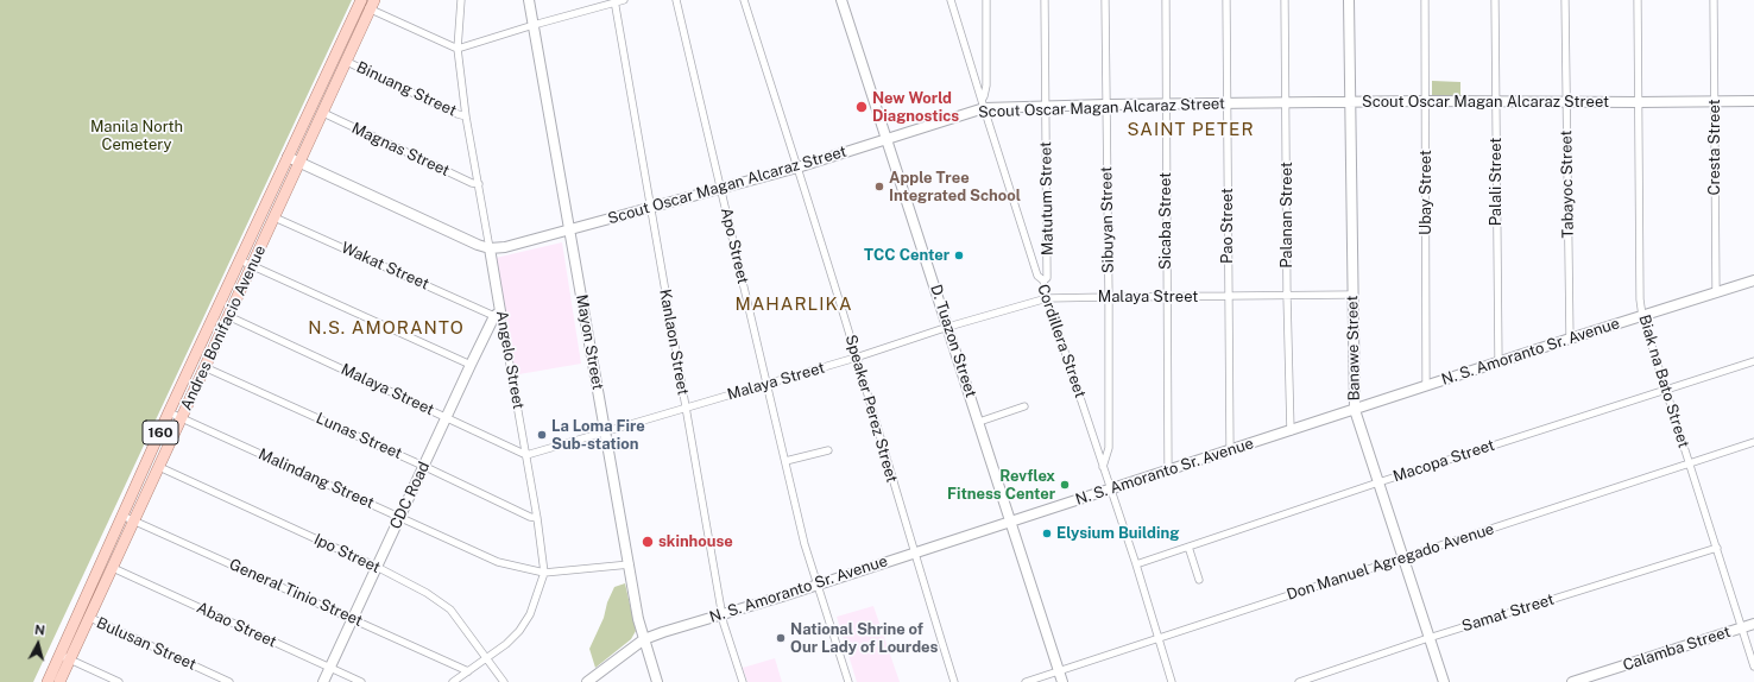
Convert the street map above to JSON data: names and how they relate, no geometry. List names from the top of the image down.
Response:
{
  "streets": {
    "main road": ["Andres Bonifacio Avenue", "160"],
    "street": [
      "Binuang Street",
      "Scout Oscar Magan Alcaraz Street",
      "Cresta Street",
      "Magnas Street",
      "Palali Street",
      "Tabayoc Street",
      "Ubay Street",
      "Matutum Street",
      "Palanan Street",
      "Sibuyan Street",
      "Sicaba Street",
      "Pao Street",
      "Apo Street",
      "Wakat Street",
      "Malaya Street",
      "D. Tuazon Street",
      "Cordillera Street",
      "Mayon Street",
      "Kanlaon Street",
      "Banawe Street",
      "N. S. Amoranto Sr. Avenue",
      "Angelo Street",
      "Biak na Bato Street",
      "Speaker Perez Street",
      "Lunas Street",
      "Macopa Street",
      "Malindang Street",
      "CDC Road",
      "Ipo Street",
      "Don Manuel Agregado Avenue",
      "General Tinio Street",
      "Samat Street",
      "Abao Street",
      "Bulusan Street",
      "Calamba Street"
    ]
  },
  "crossings": [
    ["Binuang Street", "Andres Bonifacio Avenue"],
    ["Binuang Street", "Angelo Street"],
    ["Scout Oscar Magan Alcaraz Street", "Cresta Street"],
    ["Scout Oscar Magan Alcaraz Street", "Palali Street"],
    ["Scout Oscar Magan Alcaraz Street", "Tabayoc Street"],
    ["Scout Oscar Magan Alcaraz Street", "Ubay Street"],
    ["Scout Oscar Magan Alcaraz Street", "Matutum Street"],
    ["Scout Oscar Magan Alcaraz Street", "Palanan Street"],
    ["Scout Oscar Magan Alcaraz Street", "Sibuyan Street"],
    ["Scout Oscar Magan Alcaraz Street", "Sicaba Street"],
    ["Scout Oscar Magan Alcaraz Street", "Pao Street"],
    ["Scout Oscar Magan Alcaraz Street", "Apo Street"],
    ["Scout Oscar Magan Alcaraz Street", "Andres Bonifacio Avenue"],
    ["Scout Oscar Magan Alcaraz Street", "D. Tuazon Street"],
    ["Scout Oscar Magan Alcaraz Street", "Cordillera Street"],
    ["Scout Oscar Magan Alcaraz Street", "Mayon Street"],
    ["Scout Oscar Magan Alcaraz Street", "Kanlaon Street"],
    ["Scout Oscar Magan Alcaraz Street", "Banawe Street"],
    ["Scout Oscar Magan Alcaraz Street", "Angelo Street"],
    ["Scout Oscar Magan Alcaraz Street", "Biak na Bato Street"],
    ["Scout Oscar Magan Alcaraz Street", "Speaker Perez Street"],
    ["Cresta Street", "N. S. Amoranto Sr. Avenue"],
    ["Magnas Street", "Andres Bonifacio Avenue"],
    ["Magnas Street", "Angelo Street"],
    ["Palali Street", "N. S. Amoranto Sr. Avenue"],
    ["Tabayoc Street", "N. S. Amoranto Sr. Avenue"],
    ["Ubay Street", "N. S. Amoranto Sr. Avenue"],
    ["Matutum Street", "Cordillera Street"],
    ["Palanan Street", "Malaya Street"],
    ["Palanan Street", "N. S. Amoranto Sr. Avenue"],
    ["Sibuyan Street", "Malaya Street"],
    ["Sibuyan Street", "Cordillera Street"],
    ["Sicaba Street", "Malaya Street"],
    ["Sicaba Street", "N. S. Amoranto Sr. Avenue"],
    ["Pao Street", "Malaya Street"],
    ["Pao Street", "N. S. Amoranto Sr. Avenue"],
    ["Apo Street", "Malaya Street"],
    ["Apo Street", "N. S. Amoranto Sr. Avenue"],
    ["Wakat Street", "Andres Bonifacio Avenue"],
    ["Wakat Street", "Angelo Street"],
    ["Wakat Street", "CDC Road"],
    ["Malaya Street", "Andres Bonifacio Avenue"],
    ["Malaya Street", "D. Tuazon Street"],
    ["Malaya Street", "Cordillera Street"],
    ["Malaya Street", "Mayon Street"],
    ["Malaya Street", "Kanlaon Street"],
    ["Malaya Street", "Banawe Street"],
    ["Malaya Street", "Angelo Street"],
    ["Malaya Street", "Speaker Perez Street"],
    ["Malaya Street", "CDC Road"],
    ["Andres Bonifacio Avenue", "Lunas Street"],
    ["Andres Bonifacio Avenue", "Malindang Street"],
    ["Andres Bonifacio Avenue", "Ipo Street"],
    ["Andres Bonifacio Avenue", "General Tinio Street"],
    ["Andres Bonifacio Avenue", "Abao Street"],
    ["Andres Bonifacio Avenue", "Bulusan Street"],
    ["D. Tuazon Street", "N. S. Amoranto Sr. Avenue"],
    ["D. Tuazon Street", "Don Manuel Agregado Avenue"],
    ["Cordillera Street", "N. S. Amoranto Sr. Avenue"],
    ["Cordillera Street", "Macopa Street"],
    ["Cordillera Street", "Don Manuel Agregado Avenue"],
    ["Mayon Street", "N. S. Amoranto Sr. Avenue"],
    ["Mayon Street", "Malindang Street"],
    ["Kanlaon Street", "N. S. Amoranto Sr. Avenue"],
    ["Banawe Street", "N. S. Amoranto Sr. Avenue"],
    ["Banawe Street", "Macopa Street"],
    ["Banawe Street", "Don Manuel Agregado Avenue"],
    ["Banawe Street", "Samat Street"],
    ["N. S. Amoranto Sr. Avenue", "Biak na Bato Street"],
    ["N. S. Amoranto Sr. Avenue", "Speaker Perez Street"],
    ["Angelo Street", "Lunas Street"],
    ["Angelo Street", "Malindang Street"],
    ["Angelo Street", "CDC Road"],
    ["Angelo Street", "Ipo Street"],
    ["Angelo Street", "General Tinio Street"],
    ["Biak na Bato Street", "Macopa Street"],
    ["Biak na Bato Street", "Don Manuel Agregado Avenue"],
    ["Biak na Bato Street", "Samat Street"],
    ["Biak na Bato Street", "Calamba Street"],
    ["Lunas Street", "CDC Road"],
    ["Malindang Street", "CDC Road"],
    ["CDC Road", "Ipo Street"],
    ["CDC Road", "General Tinio Street"],
    ["CDC Road", "Abao Street"]
  ],
  "districts": ["SAINT PETER", "MAHARLIKA", "N.S. AMORANTO"],
  "parks": ["Manila North Cemetery"],
  "places": [
    "New World Diagnostics",
    "Apple Tree Integrated School",
    "TCC Center",
    "La Loma Fire Sub-station",
    "Revflex Fitness Center",
    "Elysium Building",
    "skinhouse",
    "National Shrine of Our Lady of Lourdes"
  ],
  "north": "top"
}
